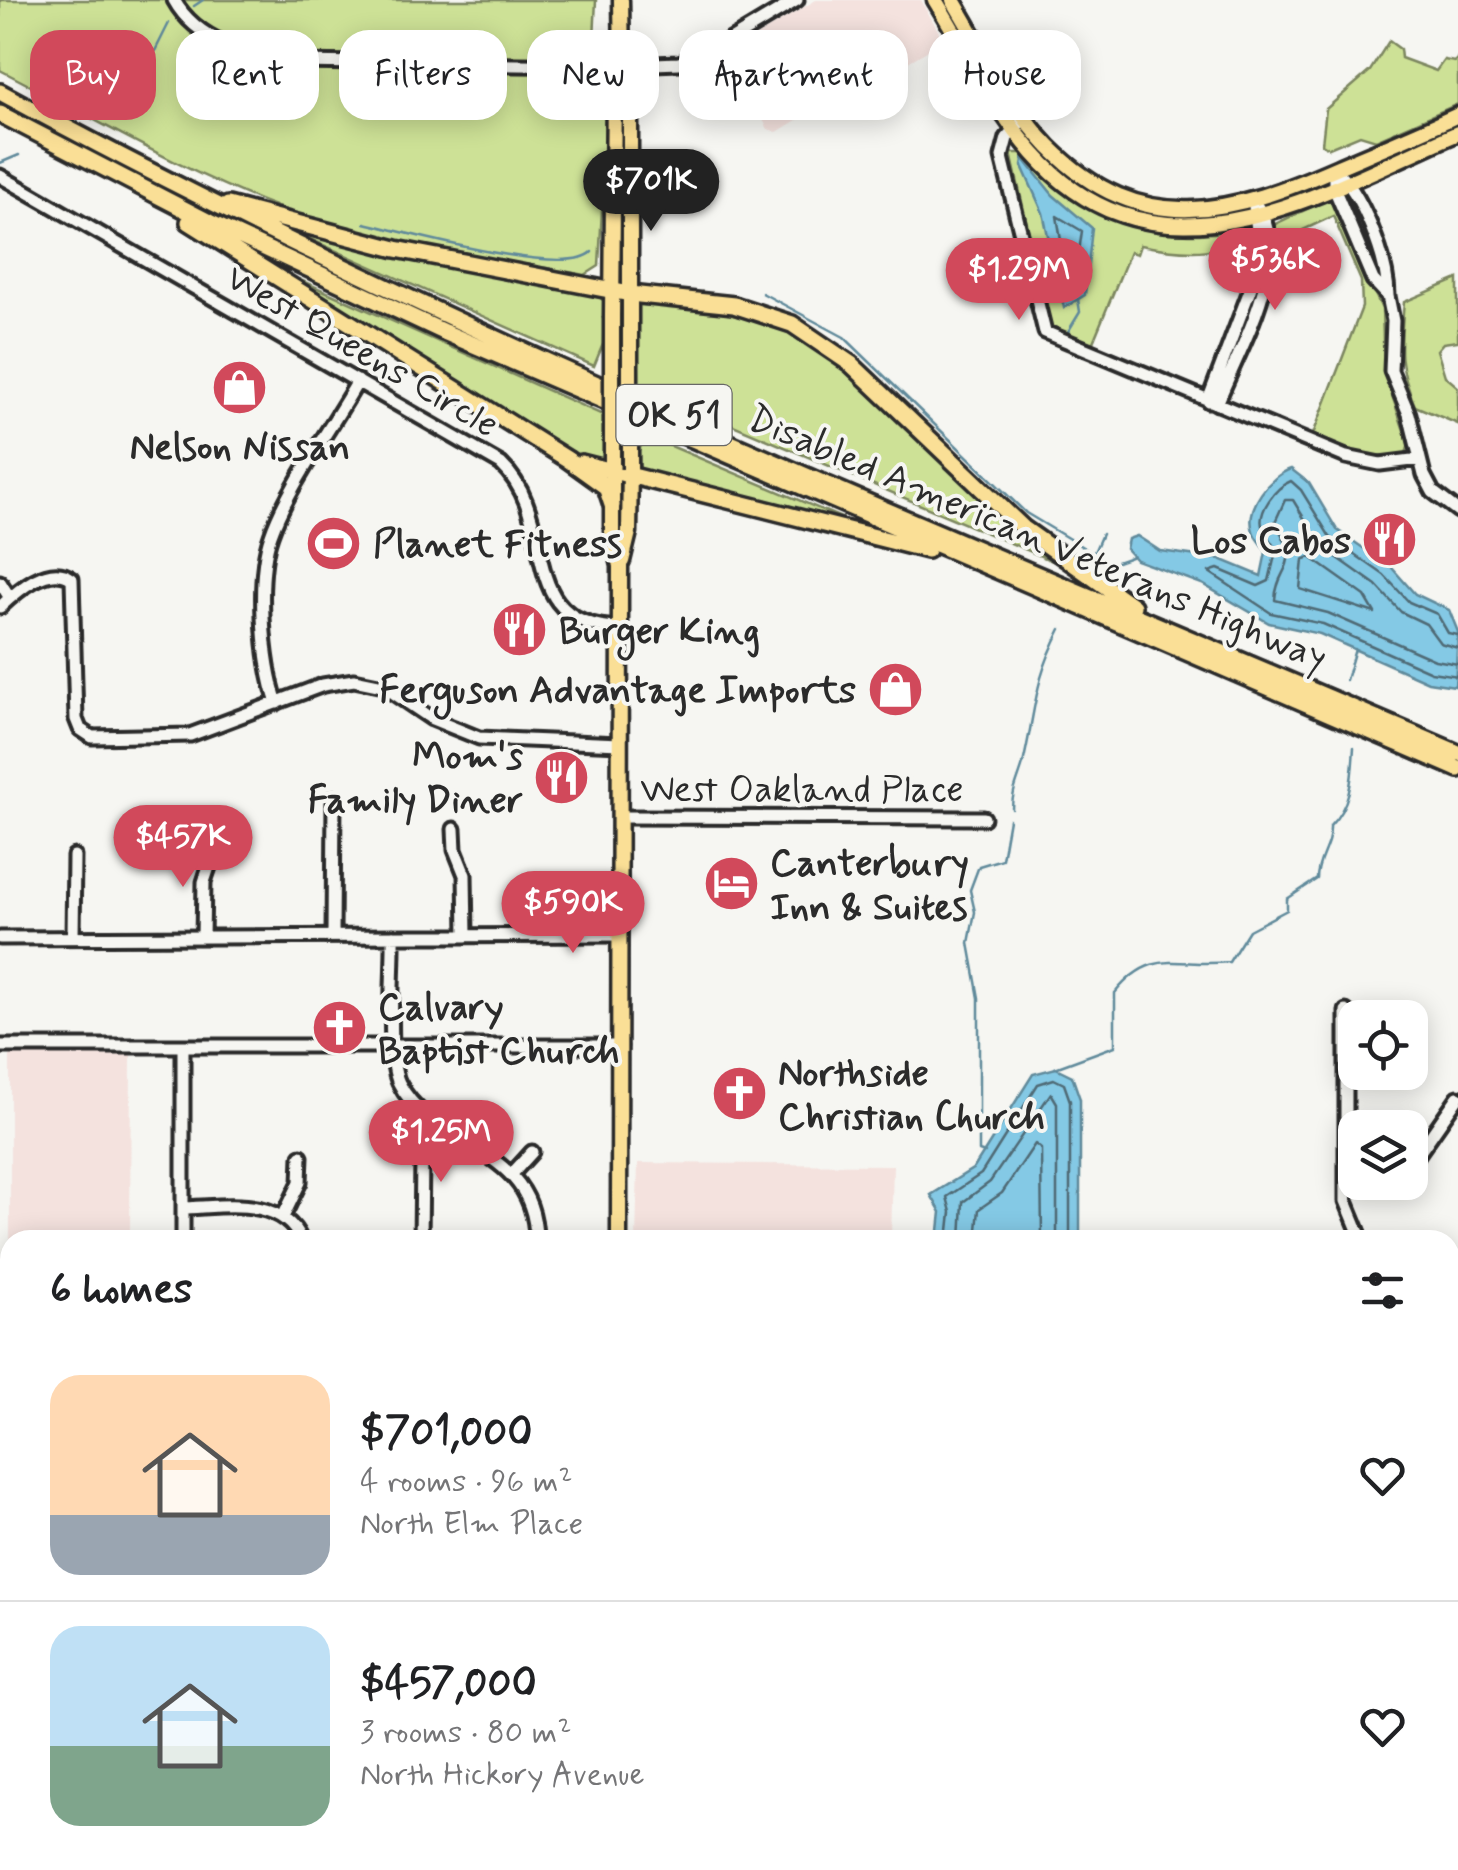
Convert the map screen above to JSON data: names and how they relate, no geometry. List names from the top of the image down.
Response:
{
  "streets": {
    "highway": ["OK 51", "Disabled American Veterans Highway"],
    "street": ["West Queens Circle", "West Oakland Place"]
  },
  "places": {
    "shop": ["Nelson Nissan", "Ferguson Advantage Imports"],
    "restaurant": ["Los Cabos", "Burger King", "Mom's Family Diner"],
    "sports": ["Planet Fitness"],
    "hotel": ["Canterbury Inn & Suites"],
    "church": ["Calvary Baptist Church", "Northside Christian Church"]
  },
  "page": {
    "chip": [
      "Buy",
      "Rent",
      "Filters",
      "New",
      "Apartment",
      "House"
    ],
    "price": [
      "$701K",
      "$536K",
      "$1.29M",
      "$457K",
      "$590K",
      "$1.25M"
    ],
    "heading": "6 homes",
    "list": [
      {
        "name": "$701,000",
        "note": "4 rooms · 96 m² · North Elm Place"
      },
      {
        "name": "$457,000",
        "note": "3 rooms · 80 m² · North Hickory Avenue"
      }
    ]
  }
}
